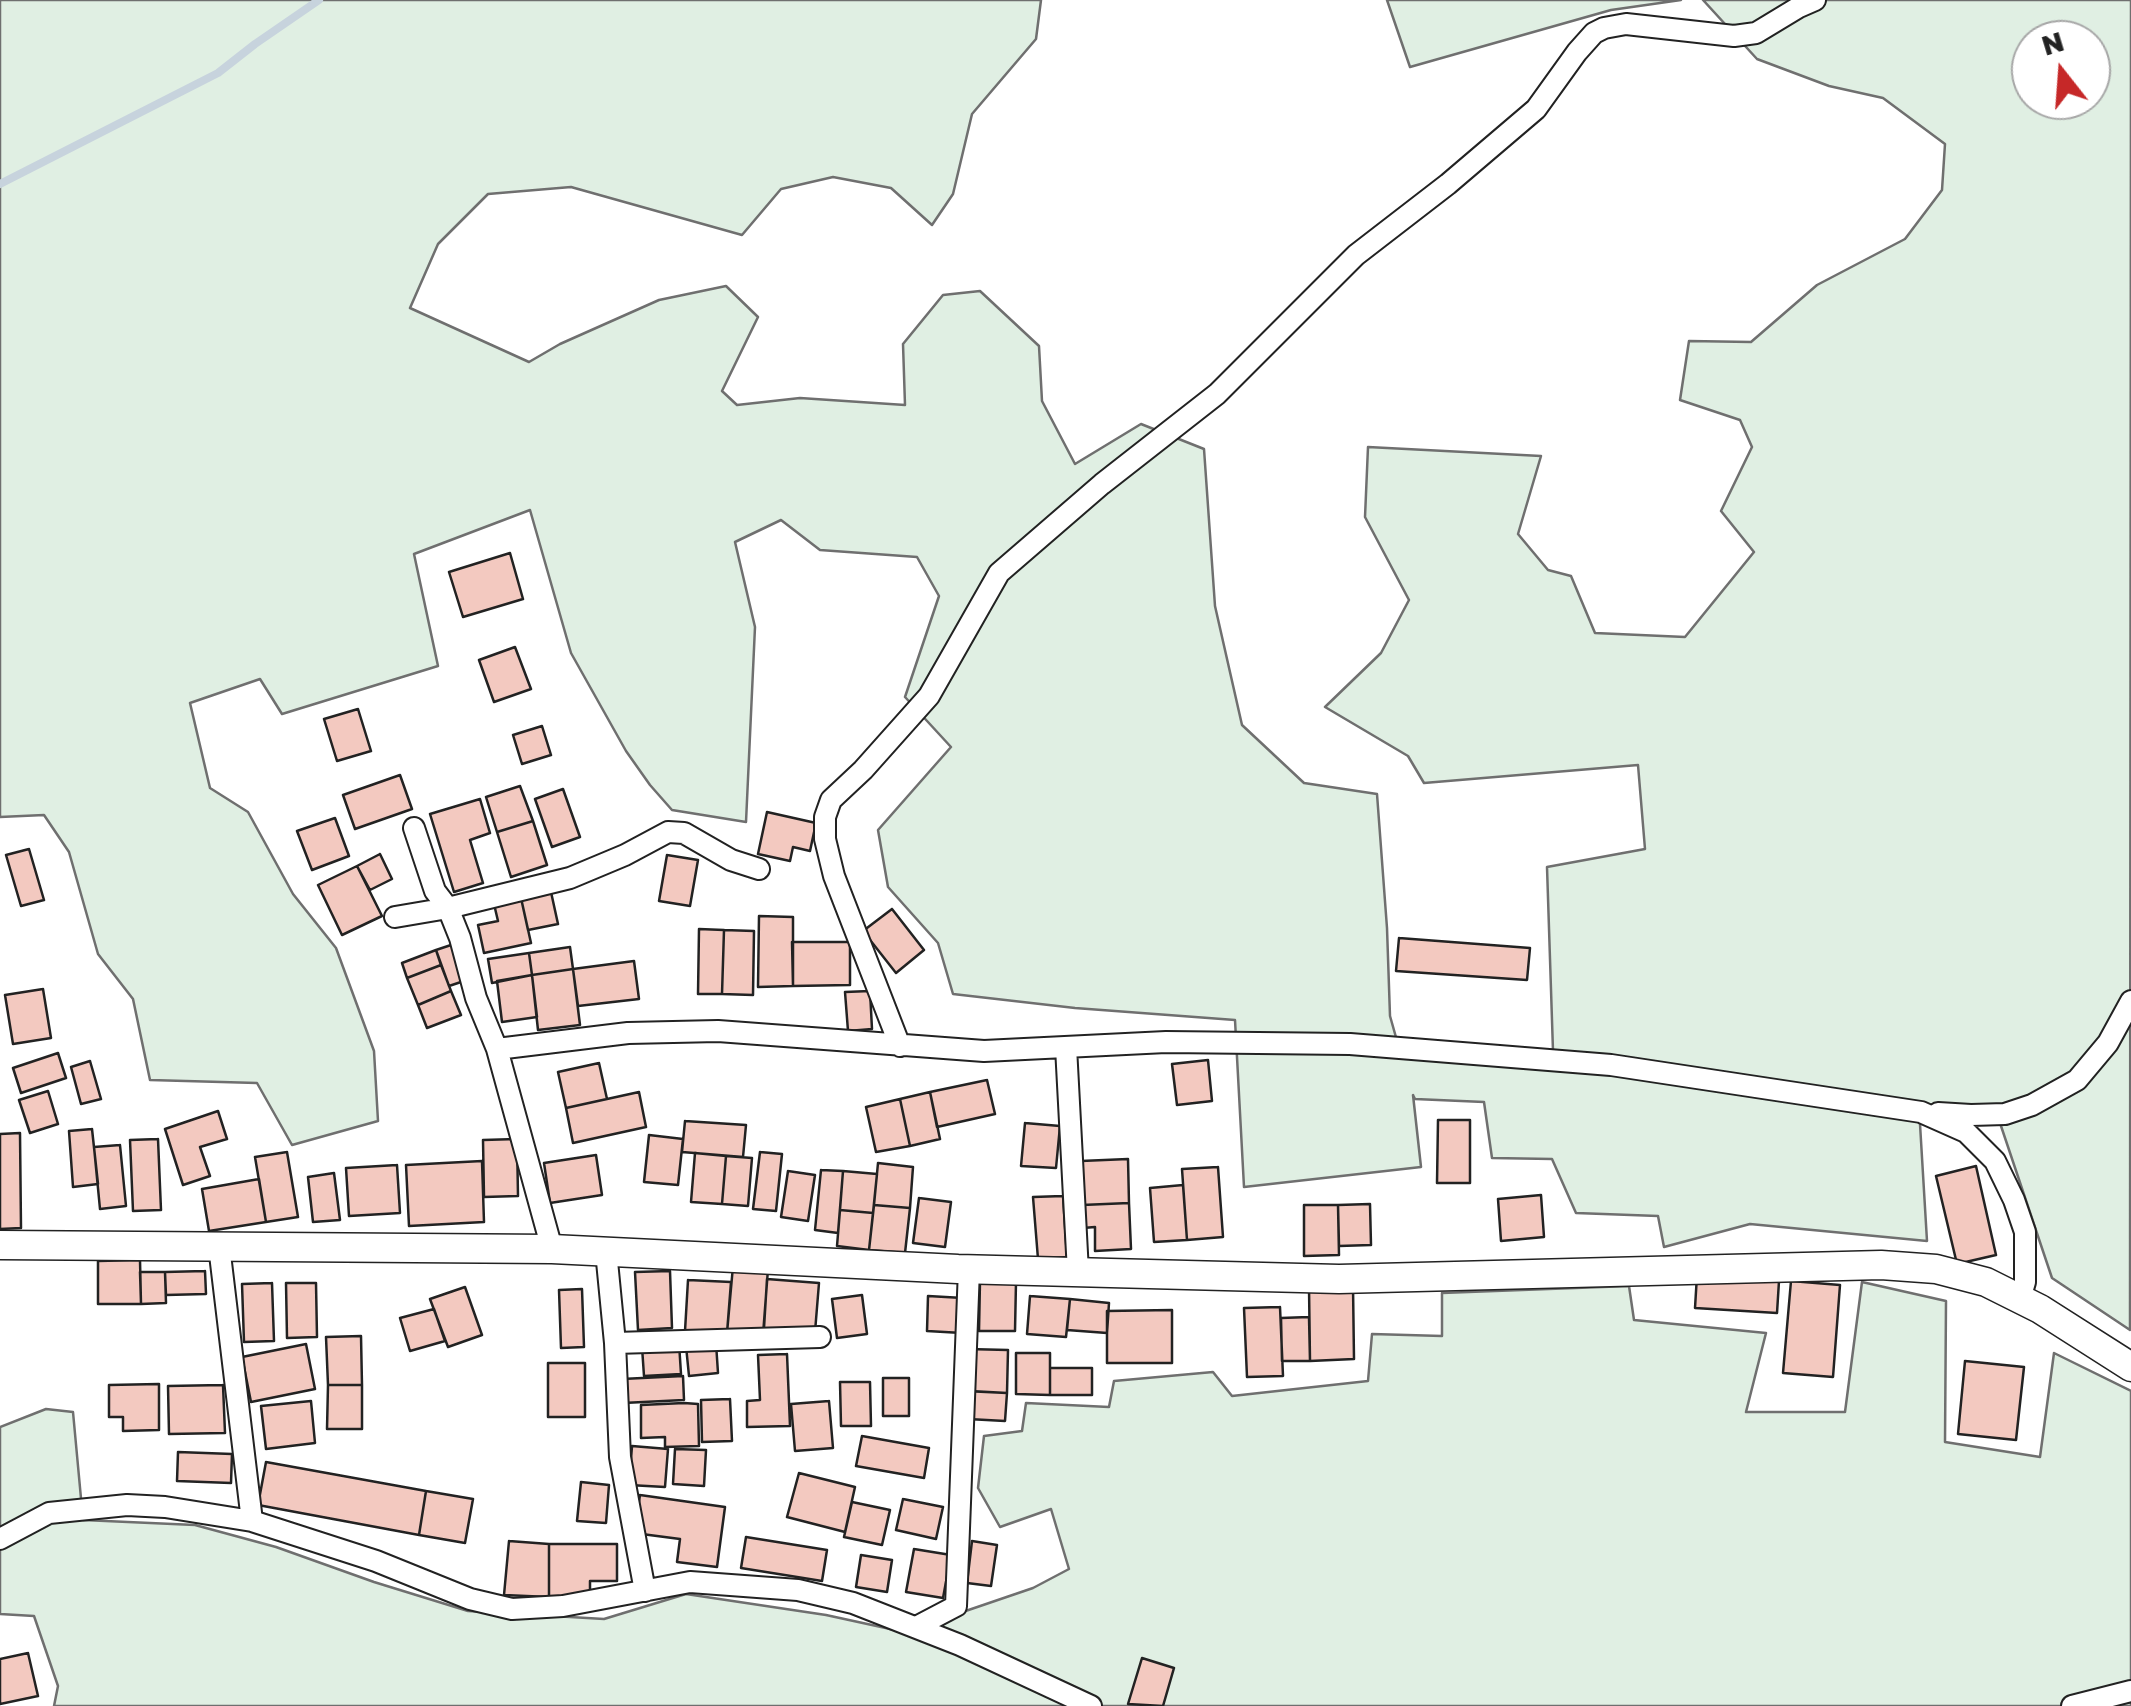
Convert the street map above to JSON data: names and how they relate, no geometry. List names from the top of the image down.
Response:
{
  "north": "top"
}
